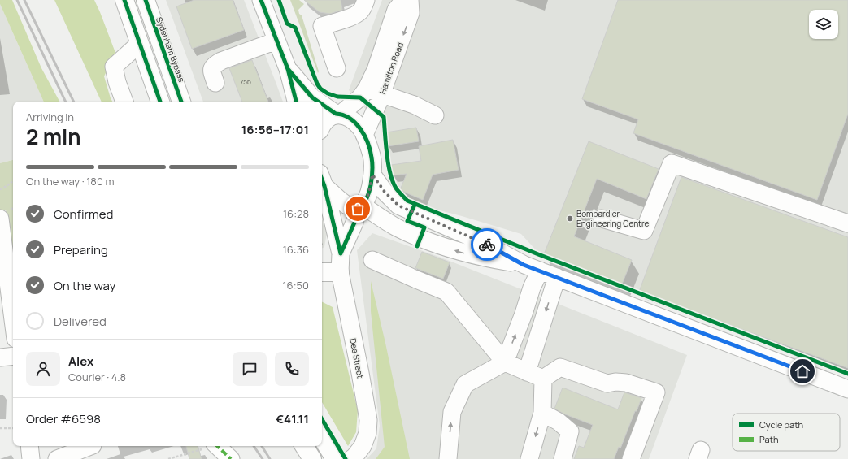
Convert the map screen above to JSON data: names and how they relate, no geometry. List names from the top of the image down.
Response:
{
  "streets": {
    "highway": ["Sydenham Bypass"],
    "street": ["Hamilton Road", "Dee Street"]
  },
  "crossings": [
    ["Hamilton Road", "Dee Street"]
  ],
  "places": ["Bombardier Engineering Centre"],
  "house_numbers": ["75b"],
  "legend": ["Cycle path", "Path"],
  "page": {
    "heading": ["2 min", "Arriving in", "16:56–17:01"],
    "panel": [
      "Alex",
      "Courier · 4.8",
      "Order #6598",
      "€41.11"
    ],
    "bar": "On the way · 180 m",
    "list": [
      ["Confirmed", "16:28"],
      ["Preparing", "16:36"],
      ["On the way", "16:50"],
      "Delivered"
    ]
  }
}
